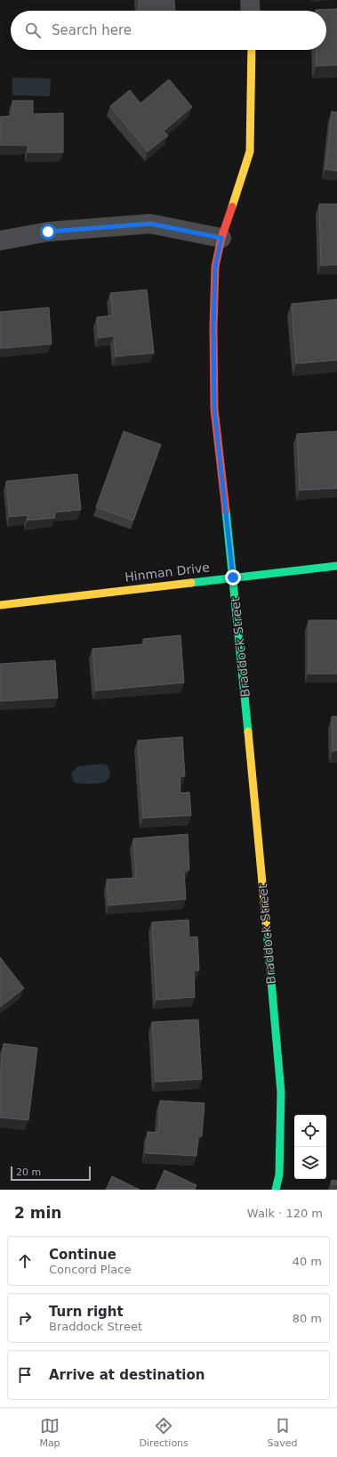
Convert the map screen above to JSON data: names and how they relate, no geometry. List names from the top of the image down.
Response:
{
  "streets": {
    "street": ["Hinman Drive", "Braddock Street"]
  },
  "crossings": [
    ["Hinman Drive", "Braddock Street"]
  ],
  "scale_bar": "20 m",
  "page": {
    "search": "Search here",
    "scale": "20 m",
    "heading": ["2 min", "Walk · 120 m"],
    "list": [
      ["Continue", "Concord Place", "40 m"],
      ["Turn right", "Braddock Street", "80 m"],
      "Arrive at destination"
    ],
    "nav": ["Map", "Directions", "Saved"]
  }
}
